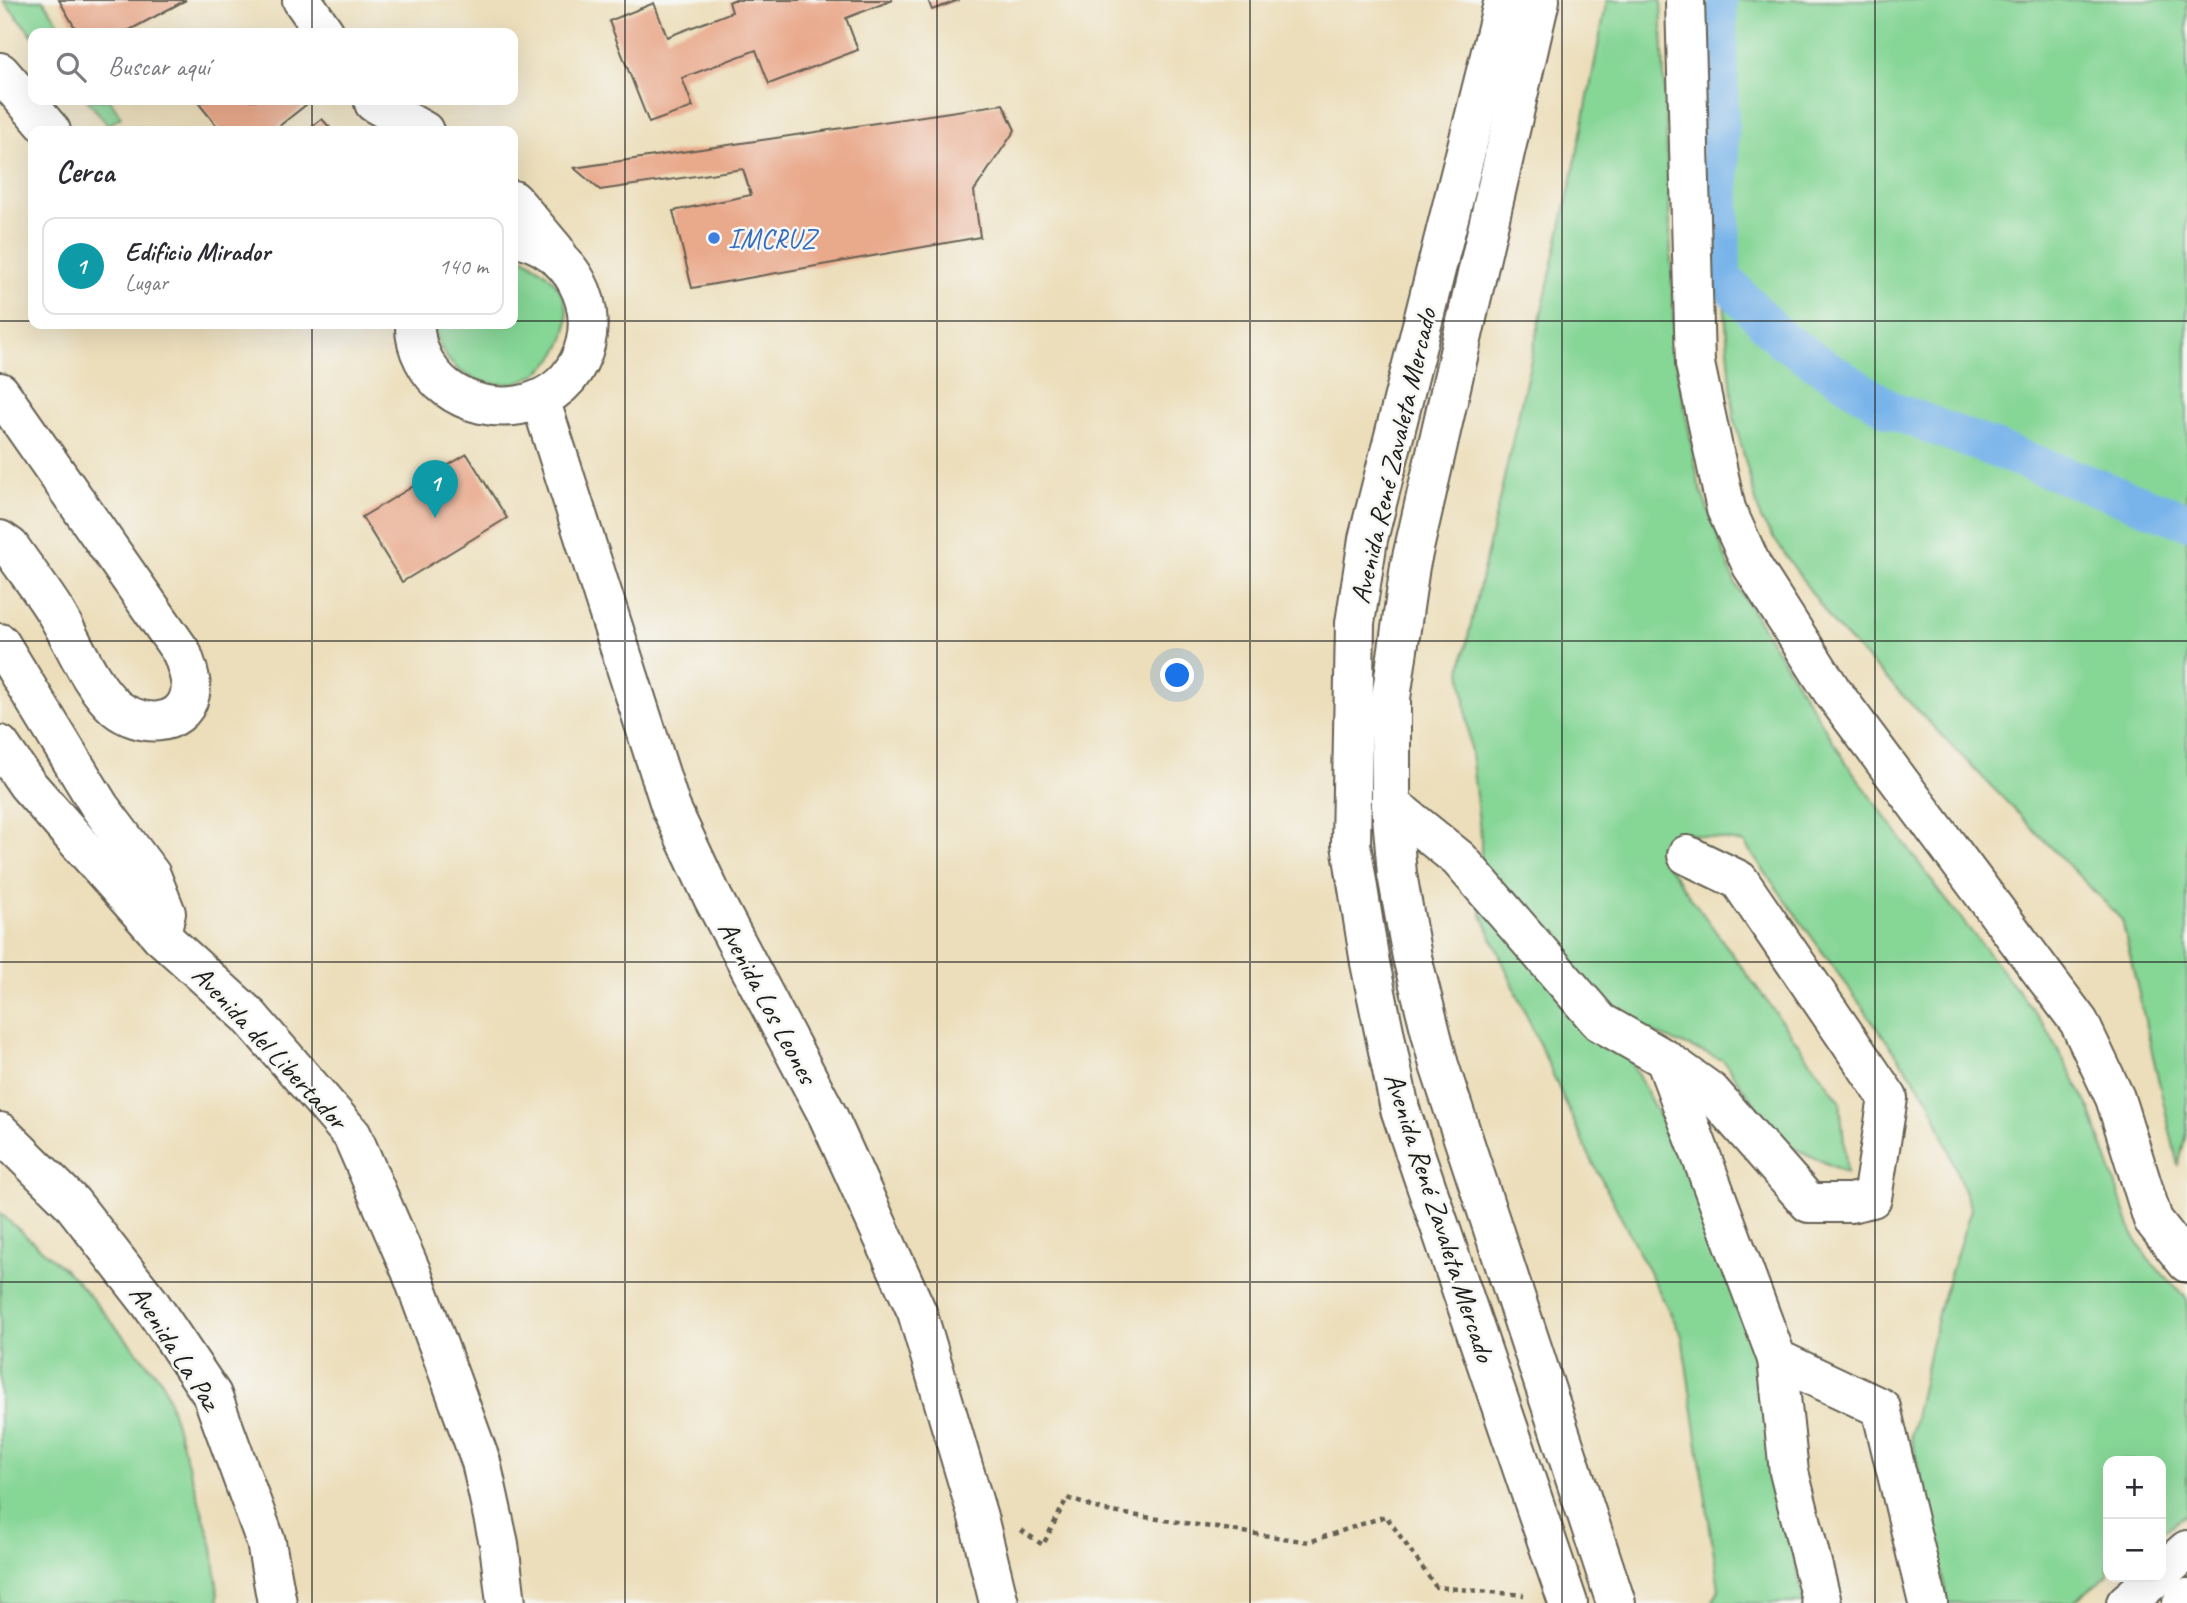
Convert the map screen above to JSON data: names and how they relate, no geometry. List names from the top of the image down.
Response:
{
  "streets": {
    "main road": [
      "Avenida René Zavaleta Mercado",
      "Avenida Los Leones",
      "Avenida del Libertador",
      "Avenida La Paz"
    ]
  },
  "places": ["IMCRUZ"],
  "page": {
    "search": "Buscar aquí",
    "heading": "Cerca",
    "list": [
      {
        "mark": "1",
        "name": "Edificio Mirador",
        "note": "Lugar",
        "value": "140 m"
      }
    ],
    "pins": "1",
    "map_buttons": ["+", "−"]
  }
}
